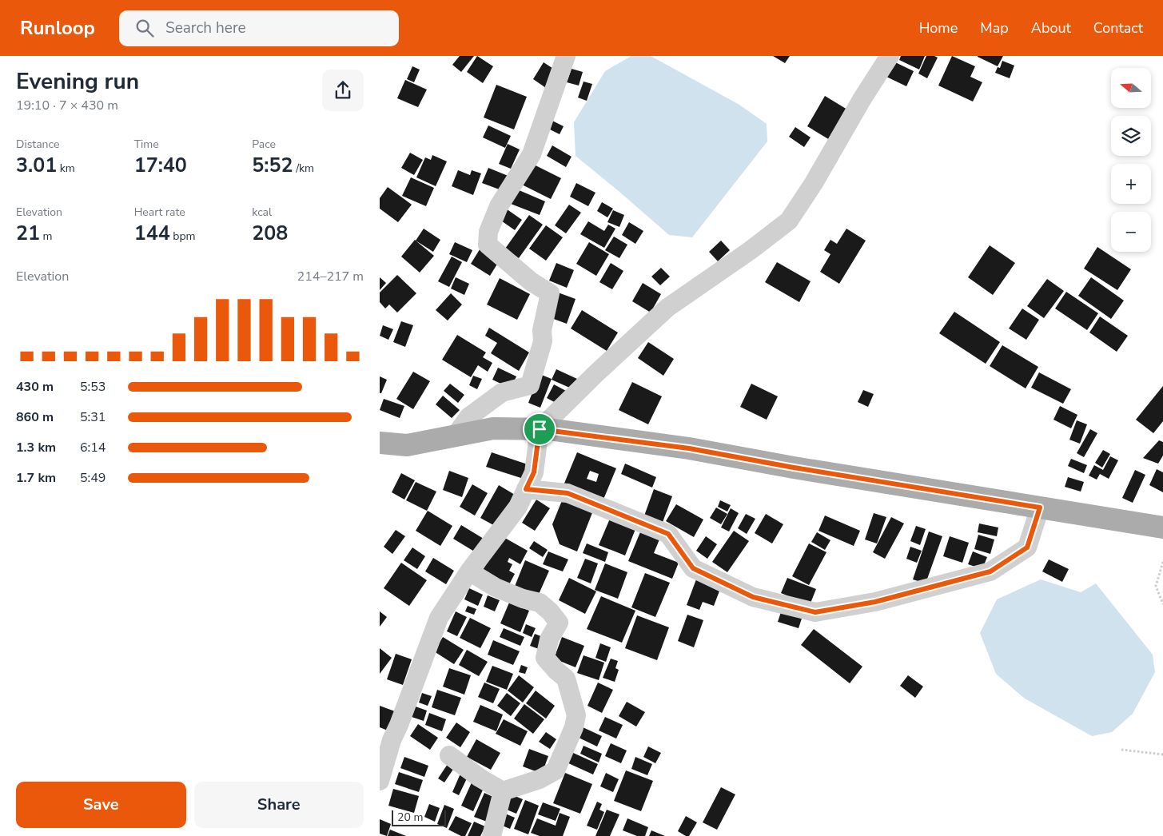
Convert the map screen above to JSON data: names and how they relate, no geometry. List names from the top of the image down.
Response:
{
  "scale_bar": "20 m",
  "north": "left",
  "page": {
    "header": "Runloop",
    "search": "Search here",
    "nav": [
      "Home",
      "Map",
      "About",
      "Contact"
    ],
    "heading": ["Evening run", "19:10 · 7 × 430 m"],
    "map_buttons": ["+", "−"],
    "stats": [
      ["Distance", "3.01 km"],
      ["Time", "17:40"],
      ["Pace", "5:52 /km"],
      ["Elevation", "21 m"],
      ["Heart rate", "144 bpm"],
      ["kcal", "208"]
    ],
    "chart": ["Elevation", "214–217 m"],
    "list": [
      {
        "name": "430 m",
        "note": "5:53"
      },
      {
        "name": "860 m",
        "note": "5:31"
      },
      {
        "name": "1.3 km",
        "note": "6:14"
      },
      {
        "name": "1.7 km",
        "note": "5:49"
      }
    ],
    "buttons": ["Save", "Share"],
    "scale": "20 m"
  }
}
